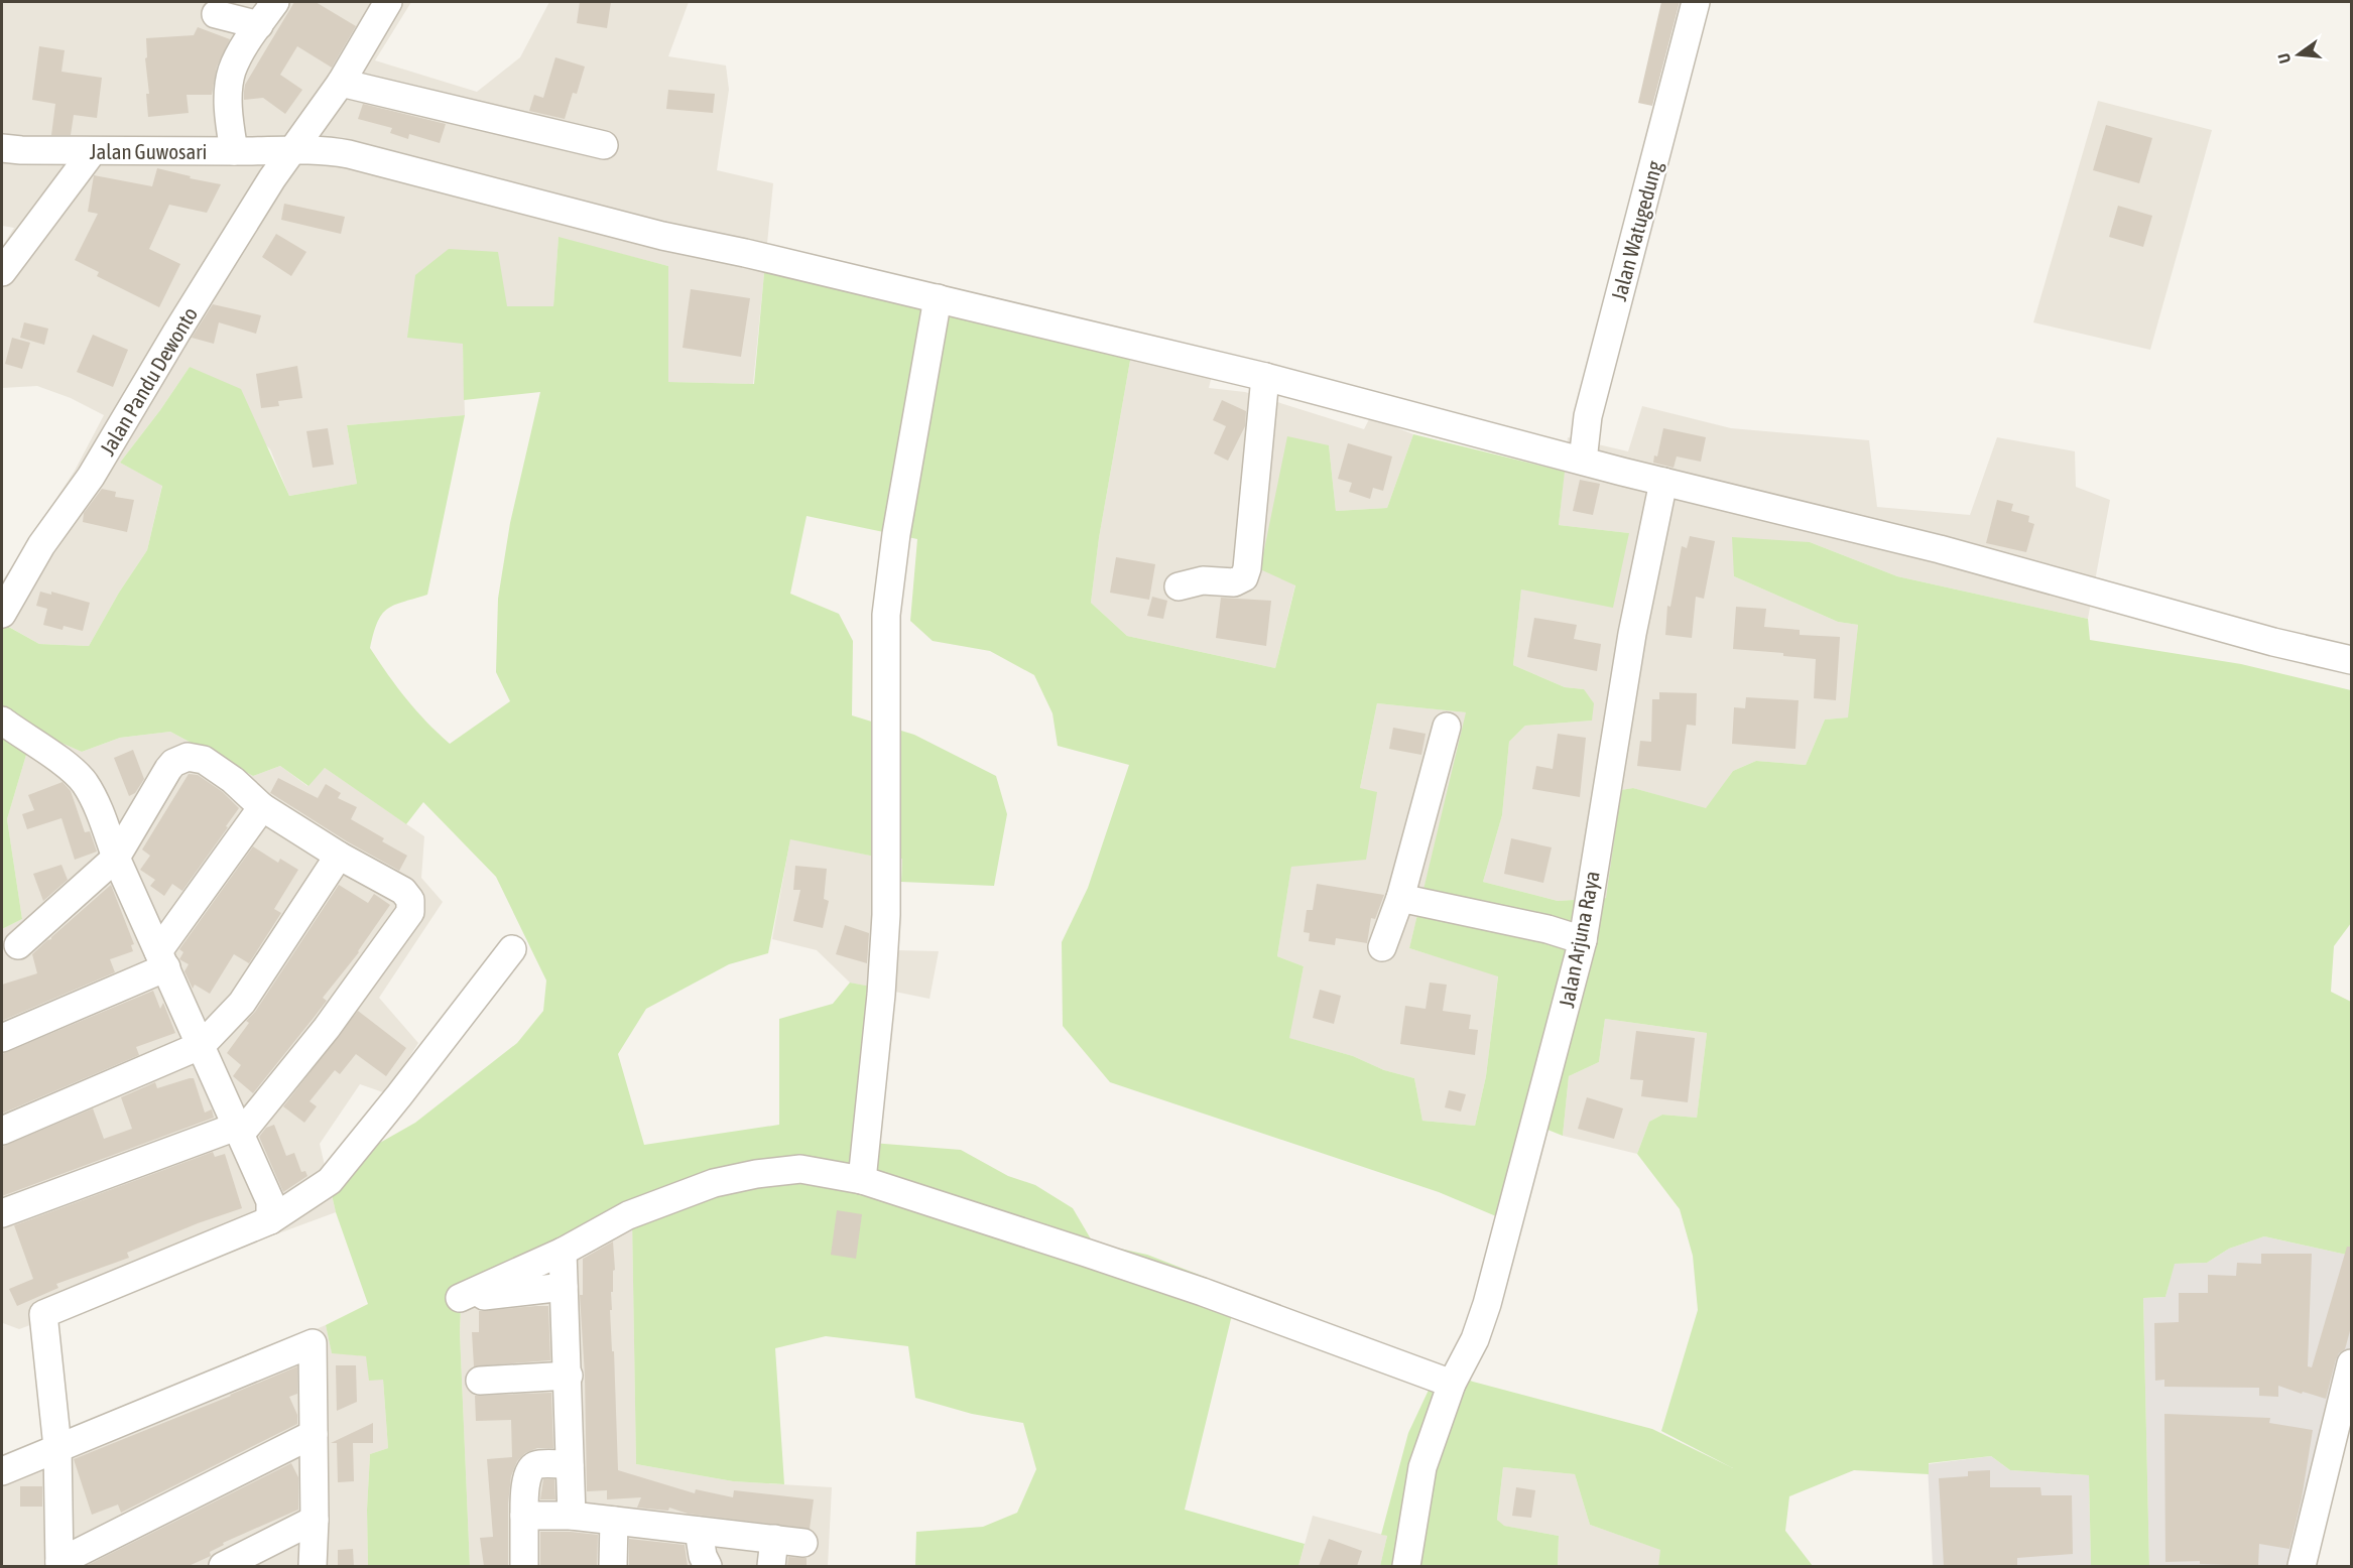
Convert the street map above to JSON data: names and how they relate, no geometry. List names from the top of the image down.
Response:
{
  "streets": {
    "street": [
      "Jalan Guwosari",
      "Jalan Watugedung",
      "Jalan Pandu Dewonto",
      "Jalan Arjuna Raya"
    ]
  },
  "crossings": [
    ["Jalan Guwosari", "Jalan Watugedung"],
    ["Jalan Guwosari", "Jalan Pandu Dewonto"],
    ["Jalan Guwosari", "Jalan Arjuna Raya"]
  ],
  "north": "left"
}
